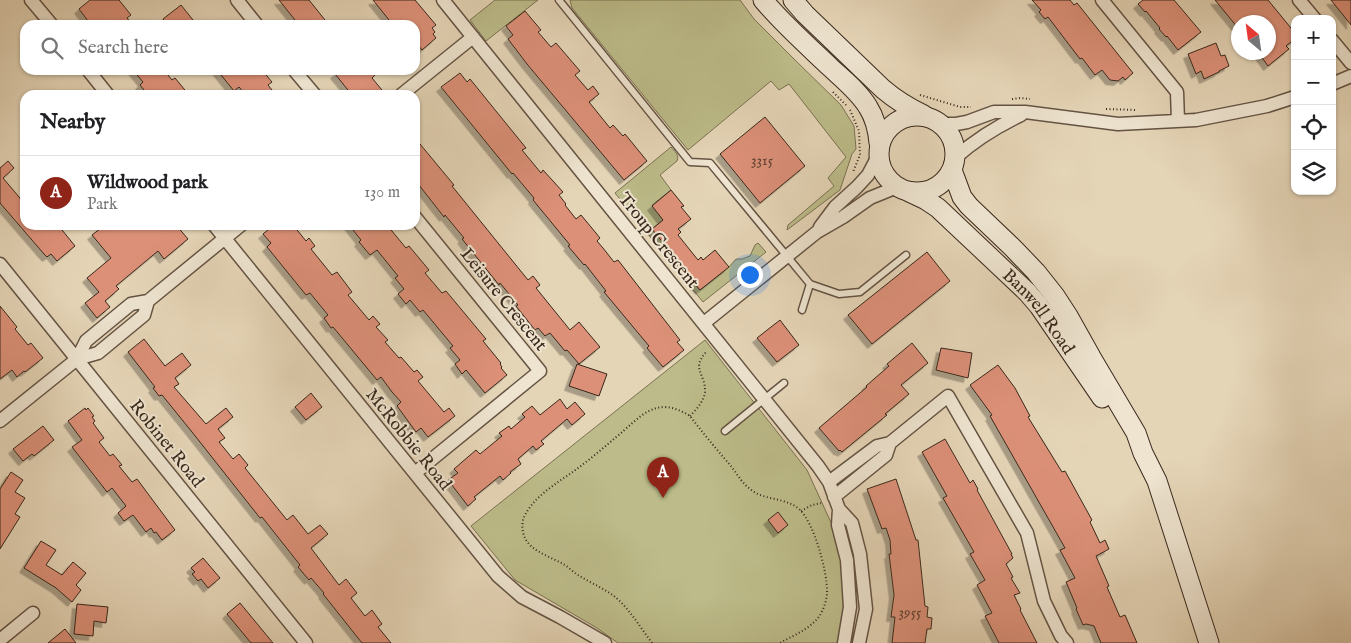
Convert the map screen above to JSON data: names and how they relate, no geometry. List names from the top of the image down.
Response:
{
  "streets": {
    "main road": ["Banwell Road"],
    "street": [
      "Troup Crescent",
      "Leisure Crescent",
      "McRobbie Road",
      "Robinet Road"
    ]
  },
  "crossings": [
    ["Leisure Crescent", "McRobbie Road"]
  ],
  "house_numbers": ["3315", "3955"],
  "north": "top left",
  "page": {
    "map_buttons": ["+", "−"],
    "search": "Search here",
    "heading": "Nearby",
    "list": [
      {
        "mark": "A",
        "name": "Wildwood park",
        "note": "Park",
        "value": "130 m"
      }
    ],
    "pins": "A"
  }
}
